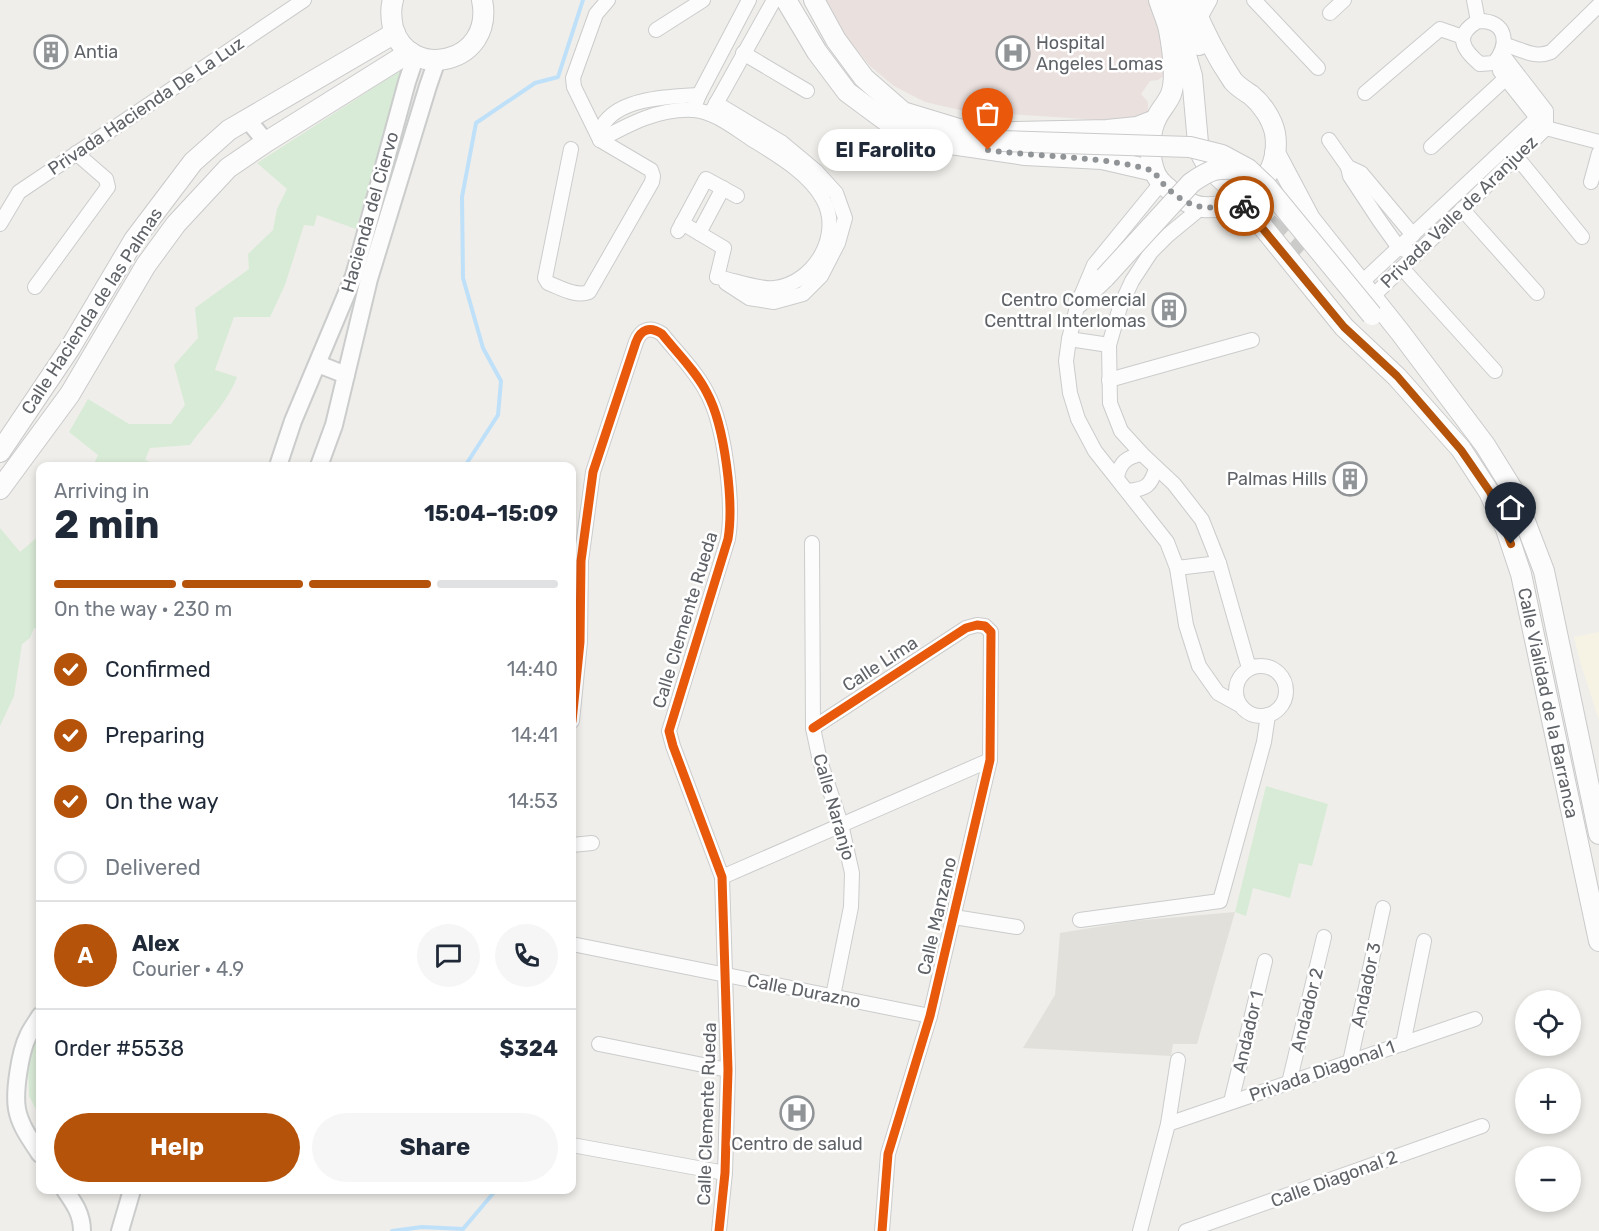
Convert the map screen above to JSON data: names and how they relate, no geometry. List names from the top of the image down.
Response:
{
  "streets": {
    "main road": ["Calle Hacienda de las Palmas", "Calle Vialidad de la Barranca"],
    "street": [
      "Privada Hacienda De La Luz",
      "Hacienda del Ciervo",
      "Privada Valle de Aranjuez",
      "Calle Clemente Rueda",
      "Calle Lima",
      "Calle Naranjo",
      "Calle Manzano",
      "Andador 3",
      "Calle Durazno",
      "Andador 2",
      "Andador 1",
      "Privada Diagonal 1",
      "Calle Diagonal 2"
    ]
  },
  "crossings": [
    ["Hacienda del Ciervo", "Calle Hacienda de las Palmas"],
    ["Privada Valle de Aranjuez", "Calle Vialidad de la Barranca"],
    ["Calle Clemente Rueda", "Calle Durazno"],
    ["Calle Lima", "Calle Naranjo"],
    ["Calle Lima", "Calle Manzano"],
    ["Calle Naranjo", "Calle Durazno"],
    ["Calle Manzano", "Calle Durazno"],
    ["Andador 3", "Privada Diagonal 1"],
    ["Andador 2", "Privada Diagonal 1"],
    ["Andador 1", "Privada Diagonal 1"]
  ],
  "places": {
    "building": ["Antia", "Centro Comercial Centtral Interlomas", "Palmas Hills"],
    "hospital": ["Hospital Angeles Lomas", "Centro de salud"],
    "other": ["El Farolito"]
  },
  "page": {
    "bubble": "El Farolito",
    "heading": ["2 min", "Arriving in", "15:04–15:09"],
    "panel": [
      "Alex",
      "Courier · 4.9",
      "Order #5538",
      "$324"
    ],
    "bar": "On the way · 230 m",
    "list": [
      ["Confirmed", "14:40"],
      ["Preparing", "14:41"],
      ["On the way", "14:53"],
      "Delivered"
    ],
    "round": "A",
    "map_buttons": ["+", "−"],
    "buttons": ["Help", "Share"]
  }
}
